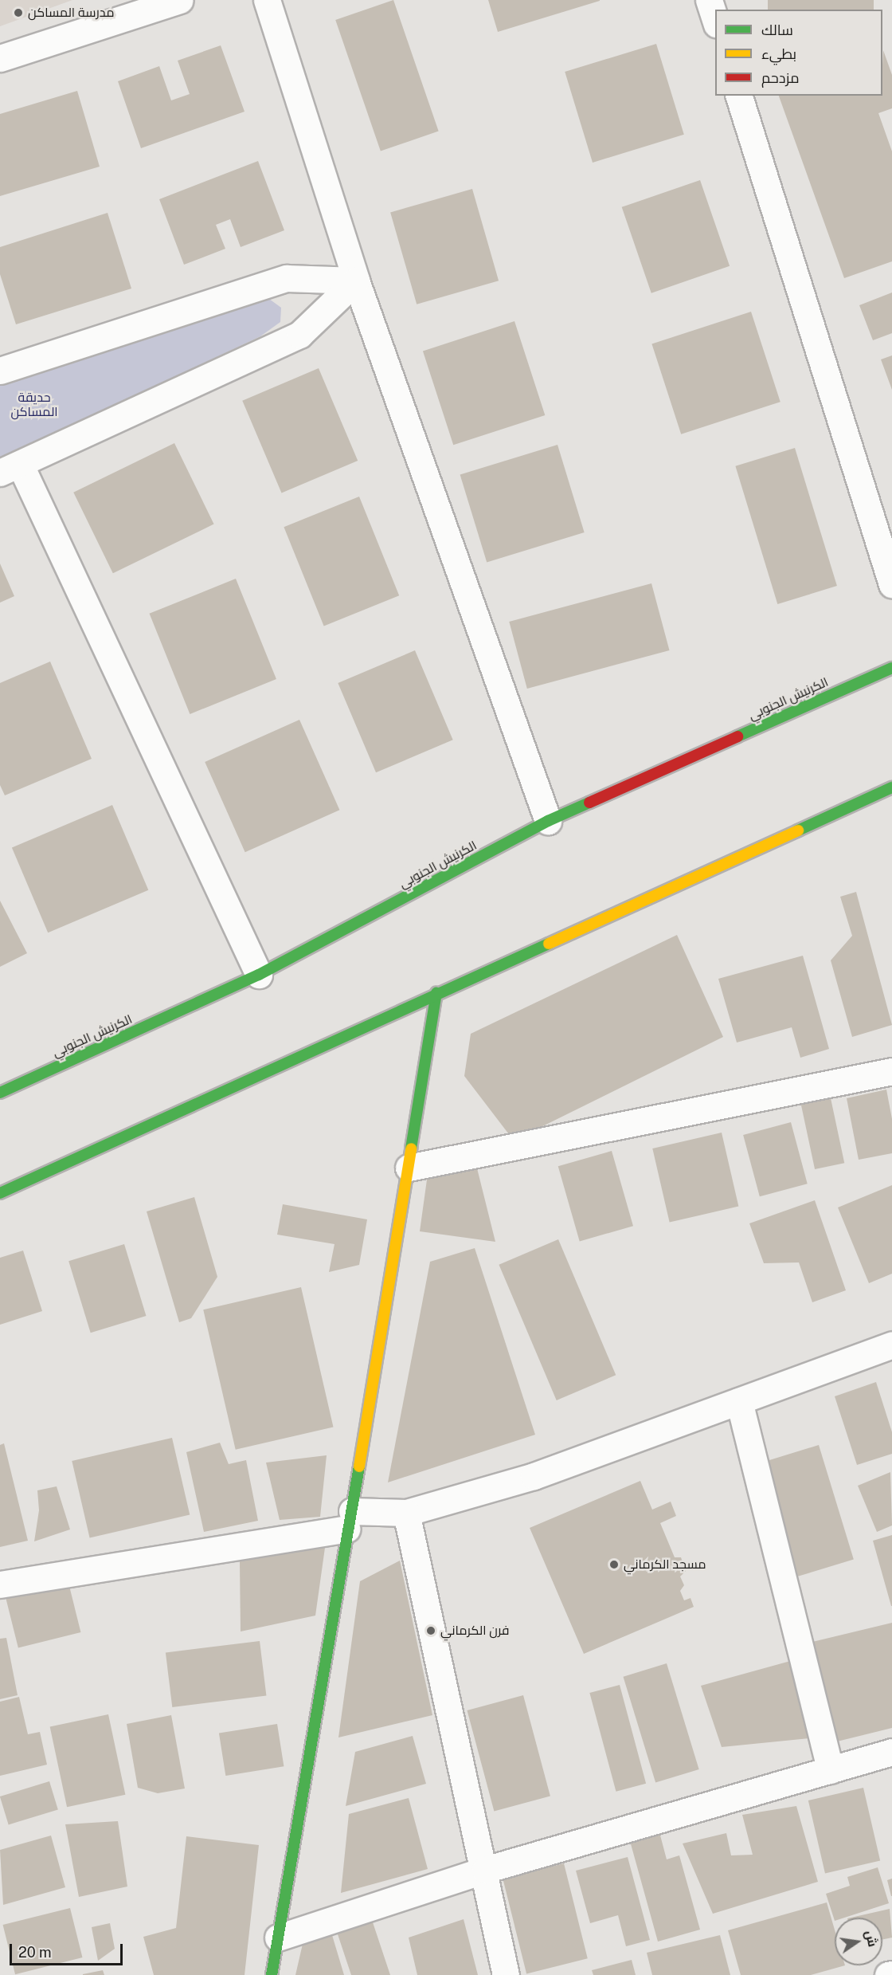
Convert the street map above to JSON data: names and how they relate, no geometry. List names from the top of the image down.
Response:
{
  "streets": {
    "main road": ["الكرنيش الجنوبي"]
  },
  "parks": ["حديقة المساكن"],
  "places": ["مدرسة المساكن", "مسجد الكرماني", "فرن الكرماني"],
  "legend": ["سالك", "بطيء", "مزدحم"],
  "scale_bar": "20 m",
  "north": "right"
}
